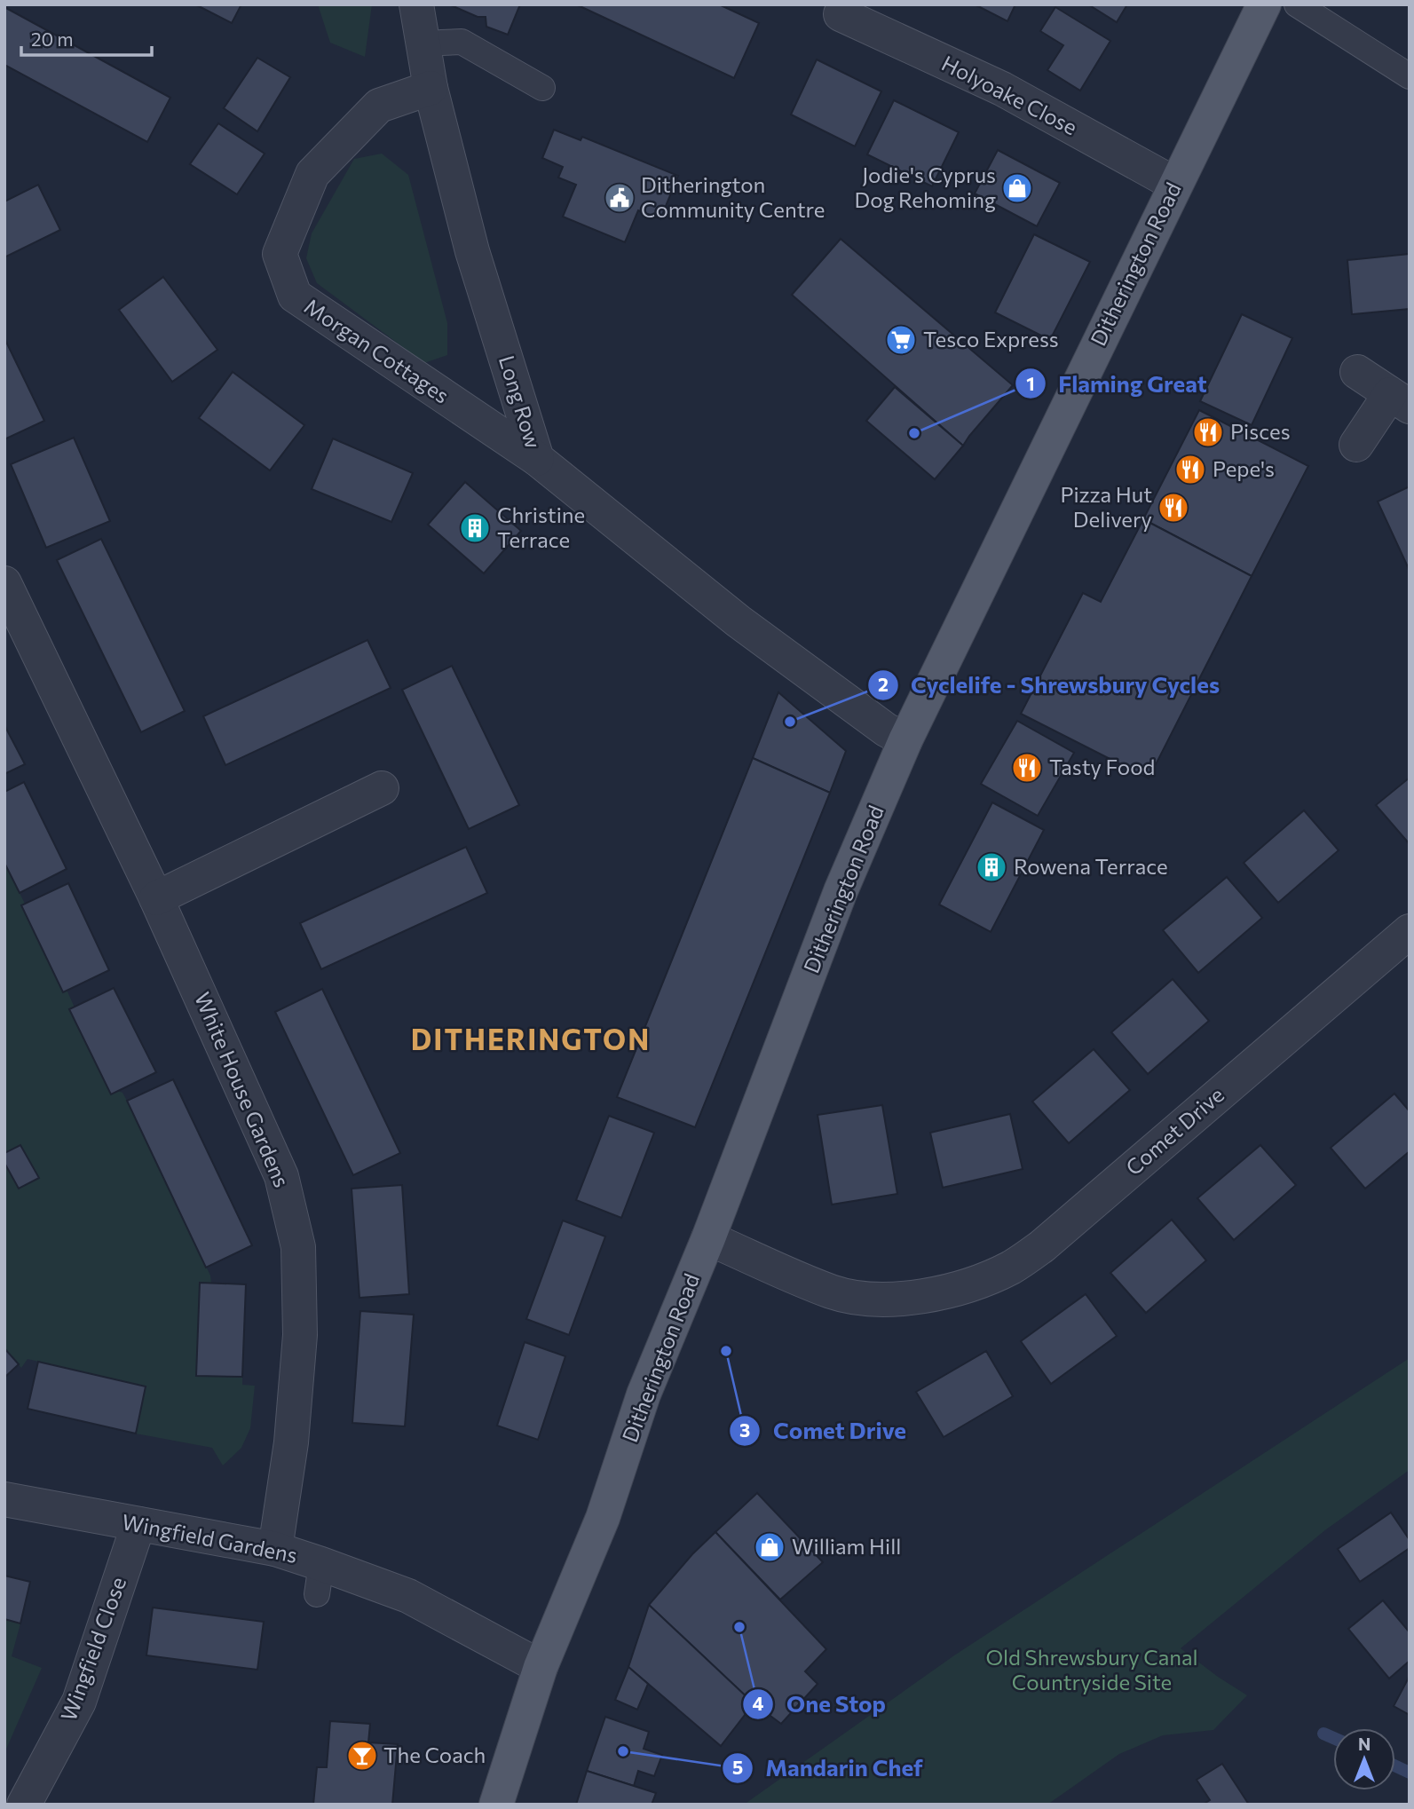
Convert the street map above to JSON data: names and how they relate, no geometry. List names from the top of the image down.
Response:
{
  "streets": {
    "main road": ["Ditherington Road"],
    "street": [
      "Holyoake Close",
      "Morgan Cottages",
      "Long Row",
      "White House Gardens",
      "Comet Drive",
      "Wingfield Gardens",
      "Wingfield Close"
    ]
  },
  "crossings": [
    ["Holyoake Close", "Ditherington Road"],
    ["Ditherington Road", "Long Row"],
    ["Ditherington Road", "Comet Drive"],
    ["Ditherington Road", "Wingfield Gardens"],
    ["Morgan Cottages", "Long Row"],
    ["White House Gardens", "Wingfield Gardens"],
    ["Wingfield Gardens", "Wingfield Close"]
  ],
  "districts": ["DITHERINGTON"],
  "parks": ["Old Shrewsbury Canal Countryside Site"],
  "places": {
    "shop": ["Jodie's Cyprus Dog Rehoming", "William Hill"],
    "public building": ["Ditherington Community Centre"],
    "supermarket": ["Tesco Express"],
    "restaurant": [
      "Pisces",
      "Pepe's",
      "Pizza Hut Delivery",
      "Tasty Food"
    ],
    "other": [
      "Flaming Great",
      "Cyclelife - Shrewsbury Cycles",
      "Comet Drive",
      "One Stop",
      "Mandarin Chef"
    ],
    "building": ["Christine Terrace", "Rowena Terrace"],
    "bar": ["The Coach"]
  },
  "scale_bar": "20 m",
  "north": "top"
}
